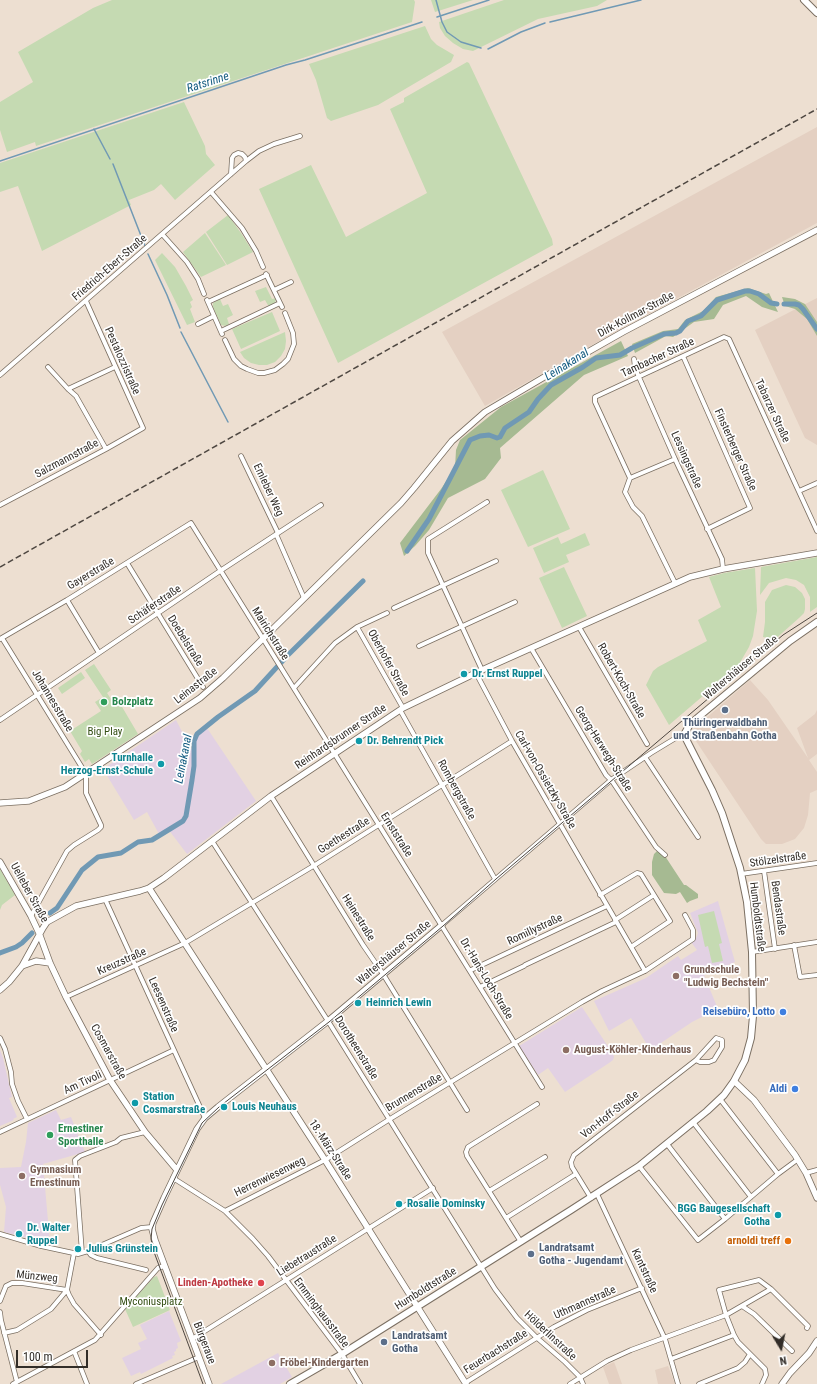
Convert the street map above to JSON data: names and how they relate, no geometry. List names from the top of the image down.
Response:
{
  "streets": {
    "main road": ["Waltershäuser Straße", "Humboldtstraße"],
    "street": [
      "Friedrich-Ebert-Straße",
      "Dirk-Kollmar-Straße",
      "Tambacher Straße",
      "Pestalozzistraße",
      "Tabarzer Straße",
      "Finsterberger Straße",
      "Salzmannstraße",
      "Lessingstraße",
      "Emleber Weg",
      "Gayerstraße",
      "Schäferstraße",
      "Mairichstraße",
      "Doebelstraße",
      "Oberhofer Straße",
      "Robert-Koch-Straße",
      "Leinastraße",
      "Johannesstraße",
      "Reinhardsbrunner Straße",
      "Georg-Herwegh-Straße",
      "Carl-von-Ossietzky-Straße",
      "Rombergstraße",
      "Ernststraße",
      "Goethestraße",
      "Stölzelstraße",
      "Uelleber Straße",
      "Bendastraße",
      "Heinestraße",
      "Romillystraße",
      "Kreuzstraße",
      "Dr.-Hans-Loch-Straße",
      "Leesenstraße",
      "Dorotheenstraße",
      "Cosmarstraße",
      "Am Tivoli",
      "Brunnenstraße",
      "Von-Hoff-Straße",
      "18.-März-Straße",
      "Herrenwiesenweg",
      "Liebetraustraße",
      "Kantstraße",
      "Münzweg",
      "Uthmannstraße",
      "Emminghausstraße",
      "Hölderlinstraße",
      "Bürgeraue",
      "Feuerbachstraße"
    ]
  },
  "crossings": [
    ["Friedrich-Ebert-Straße", "Pestalozzistraße"],
    ["Dirk-Kollmar-Straße", "Leinastraße"],
    ["Tambacher Straße", "Tabarzer Straße"],
    ["Tambacher Straße", "Finsterberger Straße"],
    ["Tambacher Straße", "Lessingstraße"],
    ["Pestalozzistraße", "Salzmannstraße"],
    ["Finsterberger Straße", "Lessingstraße"],
    ["Lessingstraße", "Reinhardsbrunner Straße"],
    ["Emleber Weg", "Schäferstraße"],
    ["Emleber Weg", "Leinastraße"],
    ["Gayerstraße", "Mairichstraße"],
    ["Gayerstraße", "Doebelstraße"],
    ["Gayerstraße", "Johannesstraße"],
    ["Schäferstraße", "Mairichstraße"],
    ["Schäferstraße", "Doebelstraße"],
    ["Schäferstraße", "Johannesstraße"],
    ["Mairichstraße", "Leinastraße"],
    ["Mairichstraße", "Reinhardsbrunner Straße"],
    ["Mairichstraße", "Ernststraße"],
    ["Oberhofer Straße", "Reinhardsbrunner Straße"],
    ["Oberhofer Straße", "Rombergstraße"],
    ["Waltershäuser Straße", "Georg-Herwegh-Straße"],
    ["Waltershäuser Straße", "Carl-von-Ossietzky-Straße"],
    ["Waltershäuser Straße", "Rombergstraße"],
    ["Waltershäuser Straße", "Ernststraße"],
    ["Waltershäuser Straße", "Humboldtstraße"],
    ["Waltershäuser Straße", "Heinestraße"],
    ["Waltershäuser Straße", "Dr.-Hans-Loch-Straße"],
    ["Waltershäuser Straße", "Leesenstraße"],
    ["Waltershäuser Straße", "Dorotheenstraße"],
    ["Waltershäuser Straße", "Cosmarstraße"],
    ["Waltershäuser Straße", "18.-März-Straße"],
    ["Waltershäuser Straße", "Emminghausstraße"],
    ["Waltershäuser Straße", "Bürgeraue"],
    ["Robert-Koch-Straße", "Reinhardsbrunner Straße"],
    ["Leinastraße", "Johannesstraße"],
    ["Reinhardsbrunner Straße", "Georg-Herwegh-Straße"],
    ["Reinhardsbrunner Straße", "Carl-von-Ossietzky-Straße"],
    ["Reinhardsbrunner Straße", "Rombergstraße"],
    ["Reinhardsbrunner Straße", "Ernststraße"],
    ["Reinhardsbrunner Straße", "Uelleber Straße"],
    ["Reinhardsbrunner Straße", "Heinestraße"],
    ["Reinhardsbrunner Straße", "Leesenstraße"],
    ["Reinhardsbrunner Straße", "Dorotheenstraße"],
    ["Reinhardsbrunner Straße", "Cosmarstraße"],
    ["Reinhardsbrunner Straße", "18.-März-Straße"],
    ["Carl-von-Ossietzky-Straße", "Goethestraße"],
    ["Carl-von-Ossietzky-Straße", "Romillystraße"],
    ["Carl-von-Ossietzky-Straße", "Brunnenstraße"],
    ["Rombergstraße", "Goethestraße"],
    ["Ernststraße", "Goethestraße"],
    ["Ernststraße", "Dr.-Hans-Loch-Straße"],
    ["Goethestraße", "Heinestraße"],
    ["Goethestraße", "Kreuzstraße"],
    ["Goethestraße", "Dorotheenstraße"],
    ["Goethestraße", "18.-März-Straße"],
    ["Stölzelstraße", "Bendastraße"],
    ["Stölzelstraße", "Humboldtstraße"],
    ["Uelleber Straße", "Cosmarstraße"],
    ["Bendastraße", "Humboldtstraße"],
    ["Humboldtstraße", "Dorotheenstraße"],
    ["Humboldtstraße", "Von-Hoff-Straße"],
    ["Humboldtstraße", "18.-März-Straße"],
    ["Humboldtstraße", "Kantstraße"],
    ["Humboldtstraße", "Emminghausstraße"],
    ["Humboldtstraße", "Hölderlinstraße"],
    ["Heinestraße", "Brunnenstraße"],
    ["Romillystraße", "Dr.-Hans-Loch-Straße"],
    ["Kreuzstraße", "Leesenstraße"],
    ["Kreuzstraße", "Cosmarstraße"],
    ["Kreuzstraße", "18.-März-Straße"],
    ["Dr.-Hans-Loch-Straße", "Brunnenstraße"],
    ["Leesenstraße", "Am Tivoli"],
    ["Dorotheenstraße", "Brunnenstraße"],
    ["Dorotheenstraße", "Liebetraustraße"],
    ["Dorotheenstraße", "Hölderlinstraße"],
    ["Cosmarstraße", "Am Tivoli"],
    ["Brunnenstraße", "18.-März-Straße"],
    ["Brunnenstraße", "Herrenwiesenweg"],
    ["18.-März-Straße", "Herrenwiesenweg"],
    ["18.-März-Straße", "Liebetraustraße"],
    ["18.-März-Straße", "Feuerbachstraße"],
    ["Herrenwiesenweg", "Emminghausstraße"],
    ["Liebetraustraße", "Emminghausstraße"],
    ["Liebetraustraße", "Bürgeraue"],
    ["Kantstraße", "Uthmannstraße"],
    ["Uthmannstraße", "Hölderlinstraße"],
    ["Uthmannstraße", "Feuerbachstraße"],
    ["Hölderlinstraße", "Feuerbachstraße"]
  ],
  "water": ["Ratsrinne", "Leinakanal"],
  "parks": ["Big Play", "Myconiusplatz"],
  "places": [
    "Dr. Ernst Ruppel",
    "Bolzplatz",
    "Thüringerwaldbahn und Straßenbahn Gotha",
    "Dr. Behrendt Pick",
    "Turnhalle Herzog-Ernst-Schule",
    "Grundschule \"Ludwig Bechstein\"",
    "Heinrich Lewin",
    "Reisebüro, Lotto",
    "August-Köhler-Kinderhaus",
    "Aldi",
    "Station Cosmarstraße",
    "Louis Neuhaus",
    "Ernestiner Sporthalle",
    "Gymnasium Ernestinum",
    "Rosalie Dominsky",
    "BGG Baugesellschaft Gotha",
    "Dr. Walter Ruppel",
    "arnoldi treff",
    "Julius Grünstein",
    "Landratsamt Gotha - Jugendamt",
    "Linden-Apotheke",
    "Landratsamt Gotha",
    "Fröbel-Kindergarten"
  ],
  "scale_bar": "100 m",
  "north": "bottom"
}
